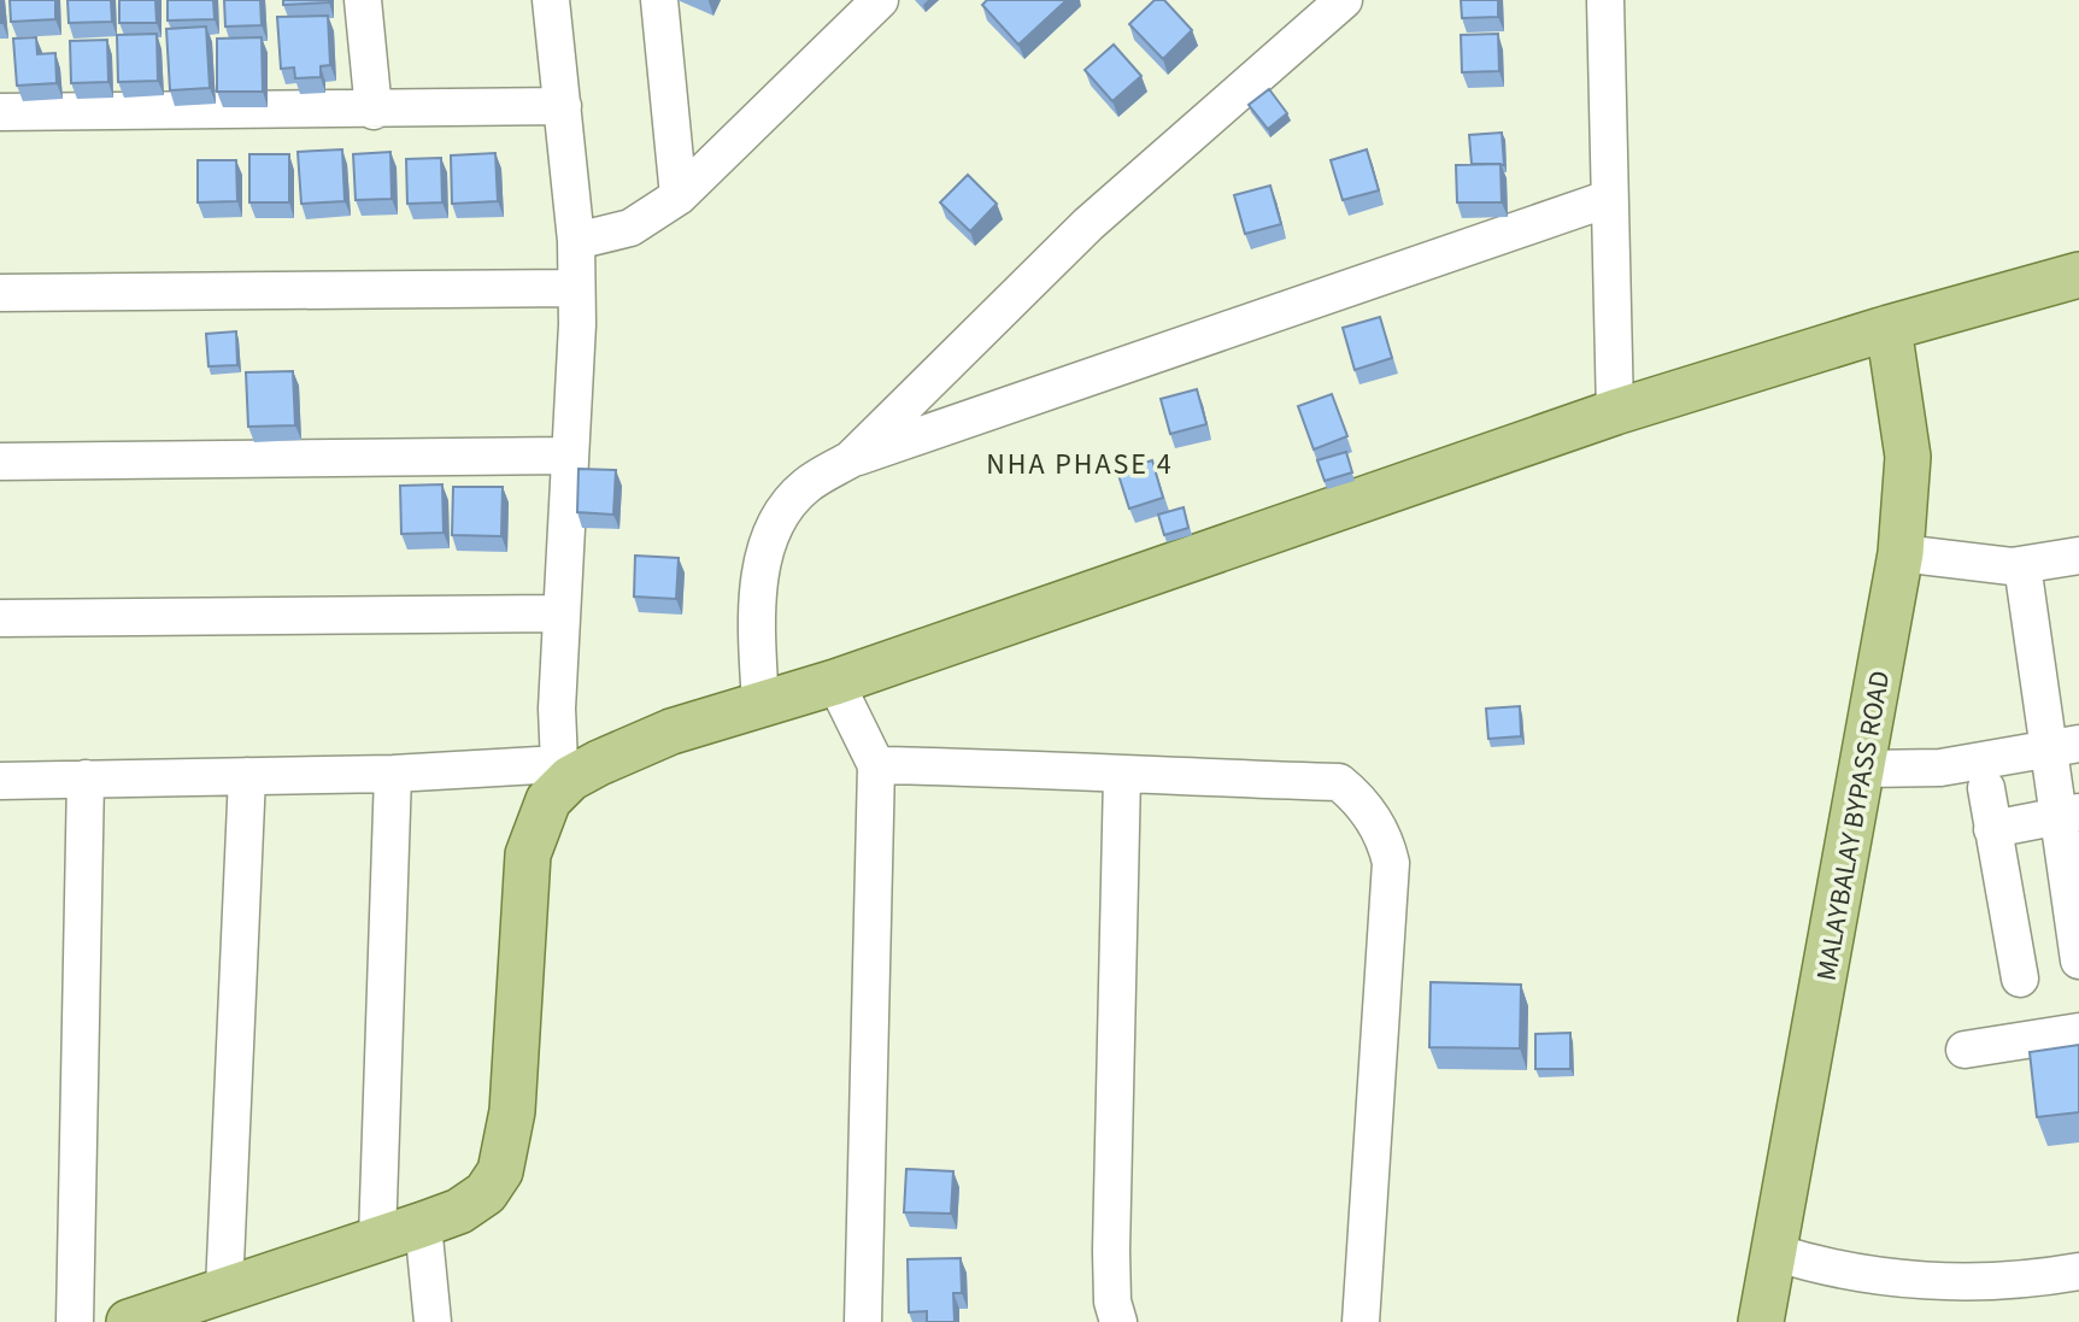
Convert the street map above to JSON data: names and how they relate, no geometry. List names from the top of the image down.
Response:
{
  "streets": {
    "main road": ["MALAYBALAY BYPASS ROAD"]
  },
  "districts": ["NHA PHASE 4"]
}
